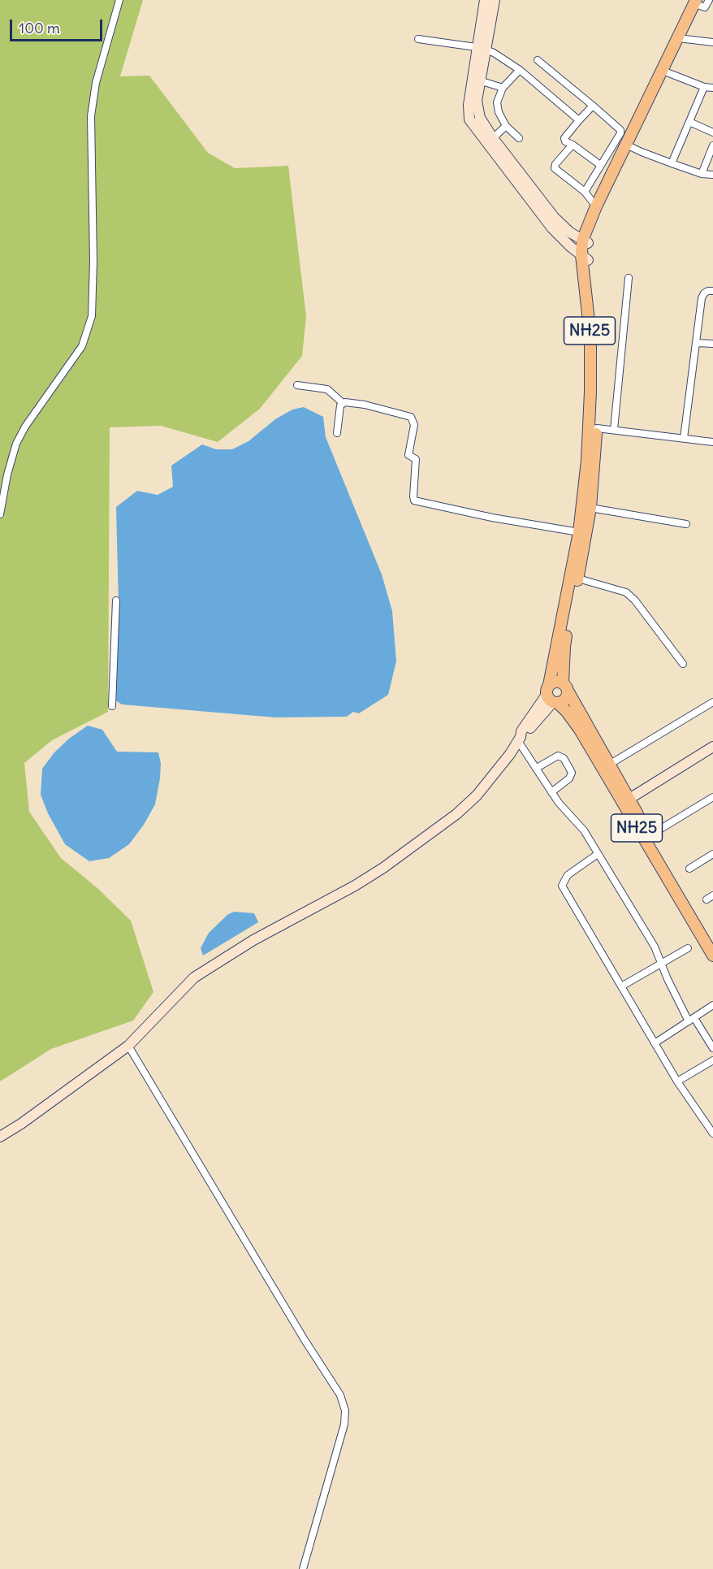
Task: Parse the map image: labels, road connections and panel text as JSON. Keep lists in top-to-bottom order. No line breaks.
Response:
{"streets":{"main road":["NH25"]},"scale_bar":"100 m"}
